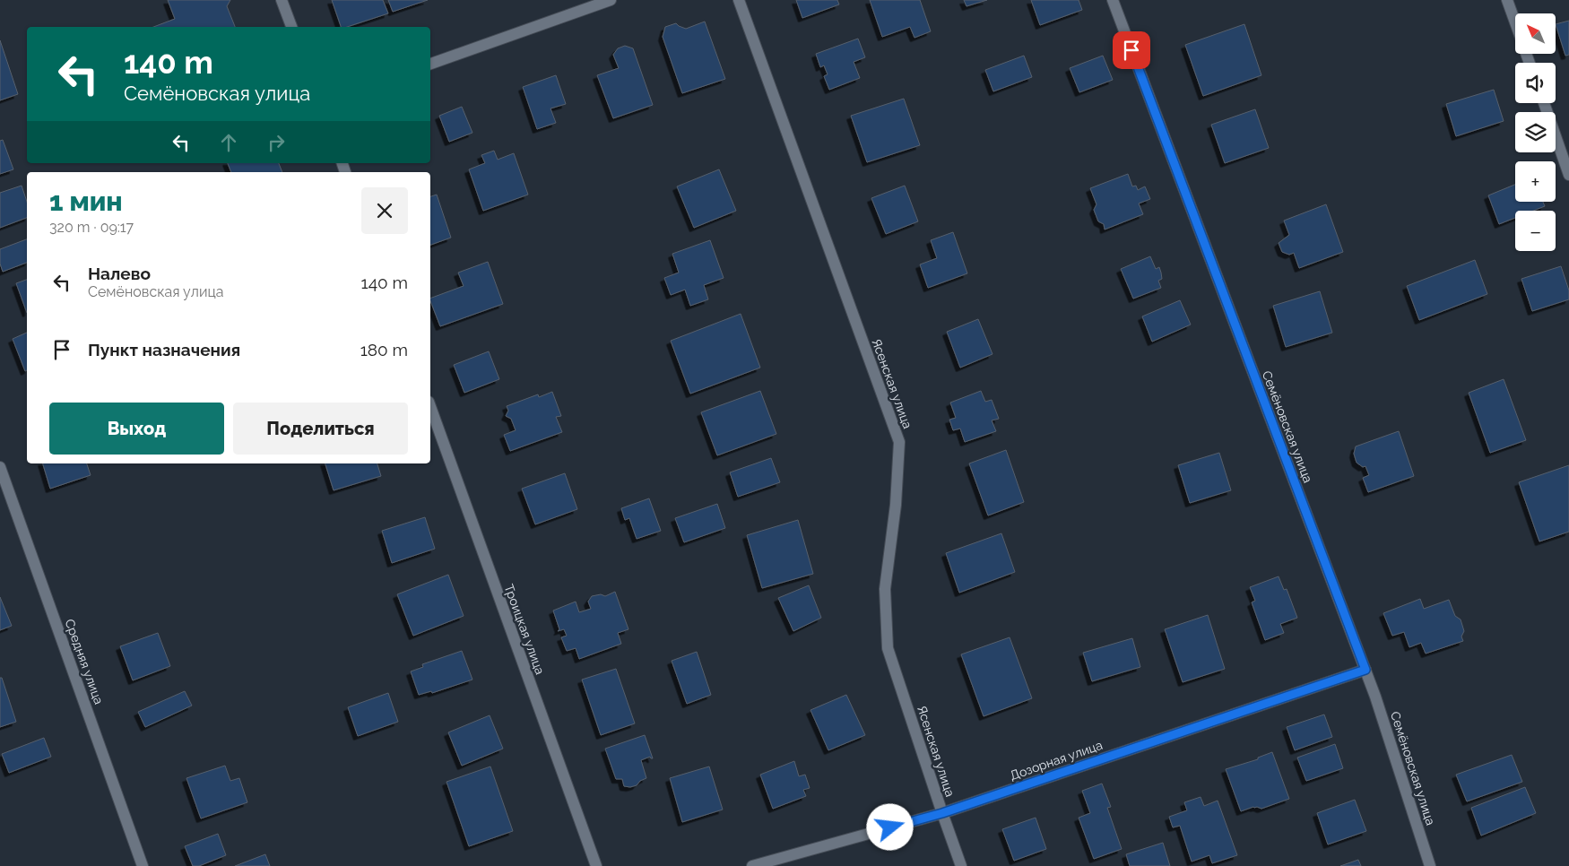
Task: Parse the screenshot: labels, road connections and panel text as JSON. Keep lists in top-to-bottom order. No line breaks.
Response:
{"streets":{"street":["Ясенская улица","Семёновская улица","Троицкая улица","Средняя улица","Дозорная улица"]},"crossings":[["Ясенская улица","Дозорная улица"],["Семёновская улица","Дозорная улица"]],"north":"top left","page":{"map_buttons":["+","−"],"turn":["140 m","Семёновская улица"],"heading":["1 мин","320 m · 09:17"],"list":[{"name":"Налево","note":"Семёновская улица","value":"140 m"},{"name":"Пункт назначения","value":"180 m"}],"buttons":["Выход","Поделиться"]}}
